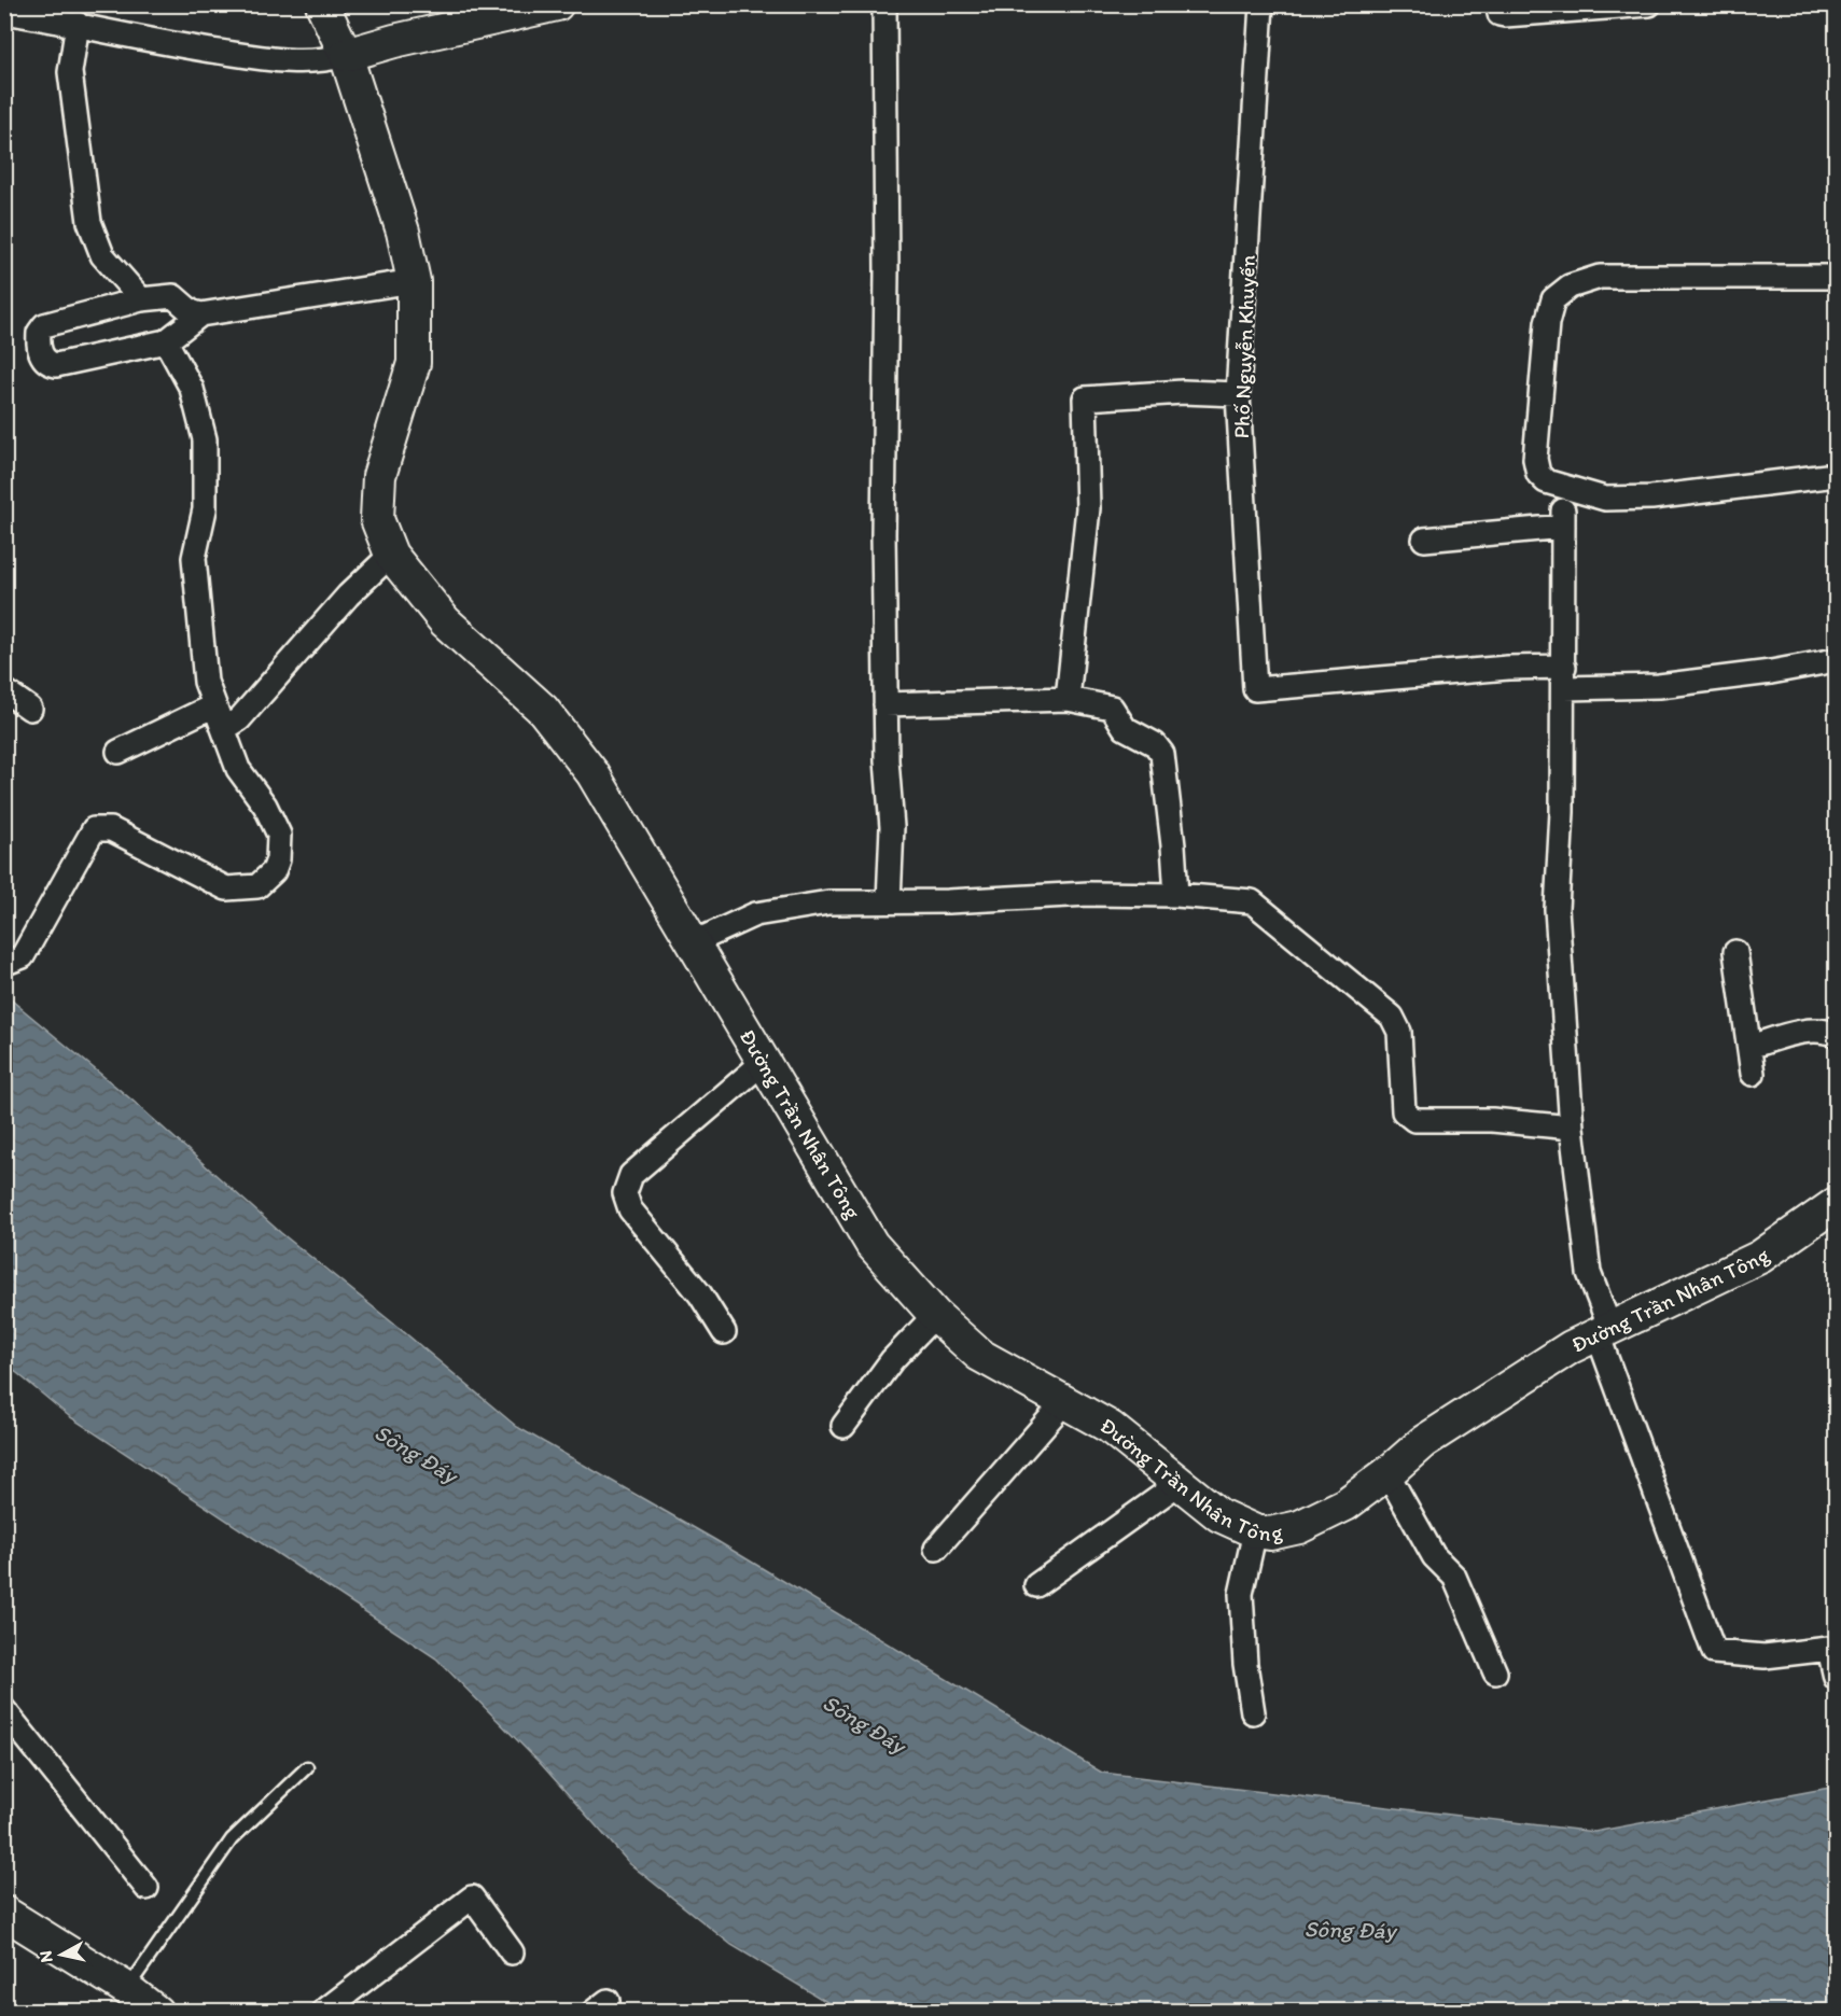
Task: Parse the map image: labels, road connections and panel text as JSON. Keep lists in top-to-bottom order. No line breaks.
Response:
{"streets":{"street":["Phố Nguyễn Khuyến","Đường Trần Nhân Tông"]},"water":["Sông Đáy"],"north":"left"}
